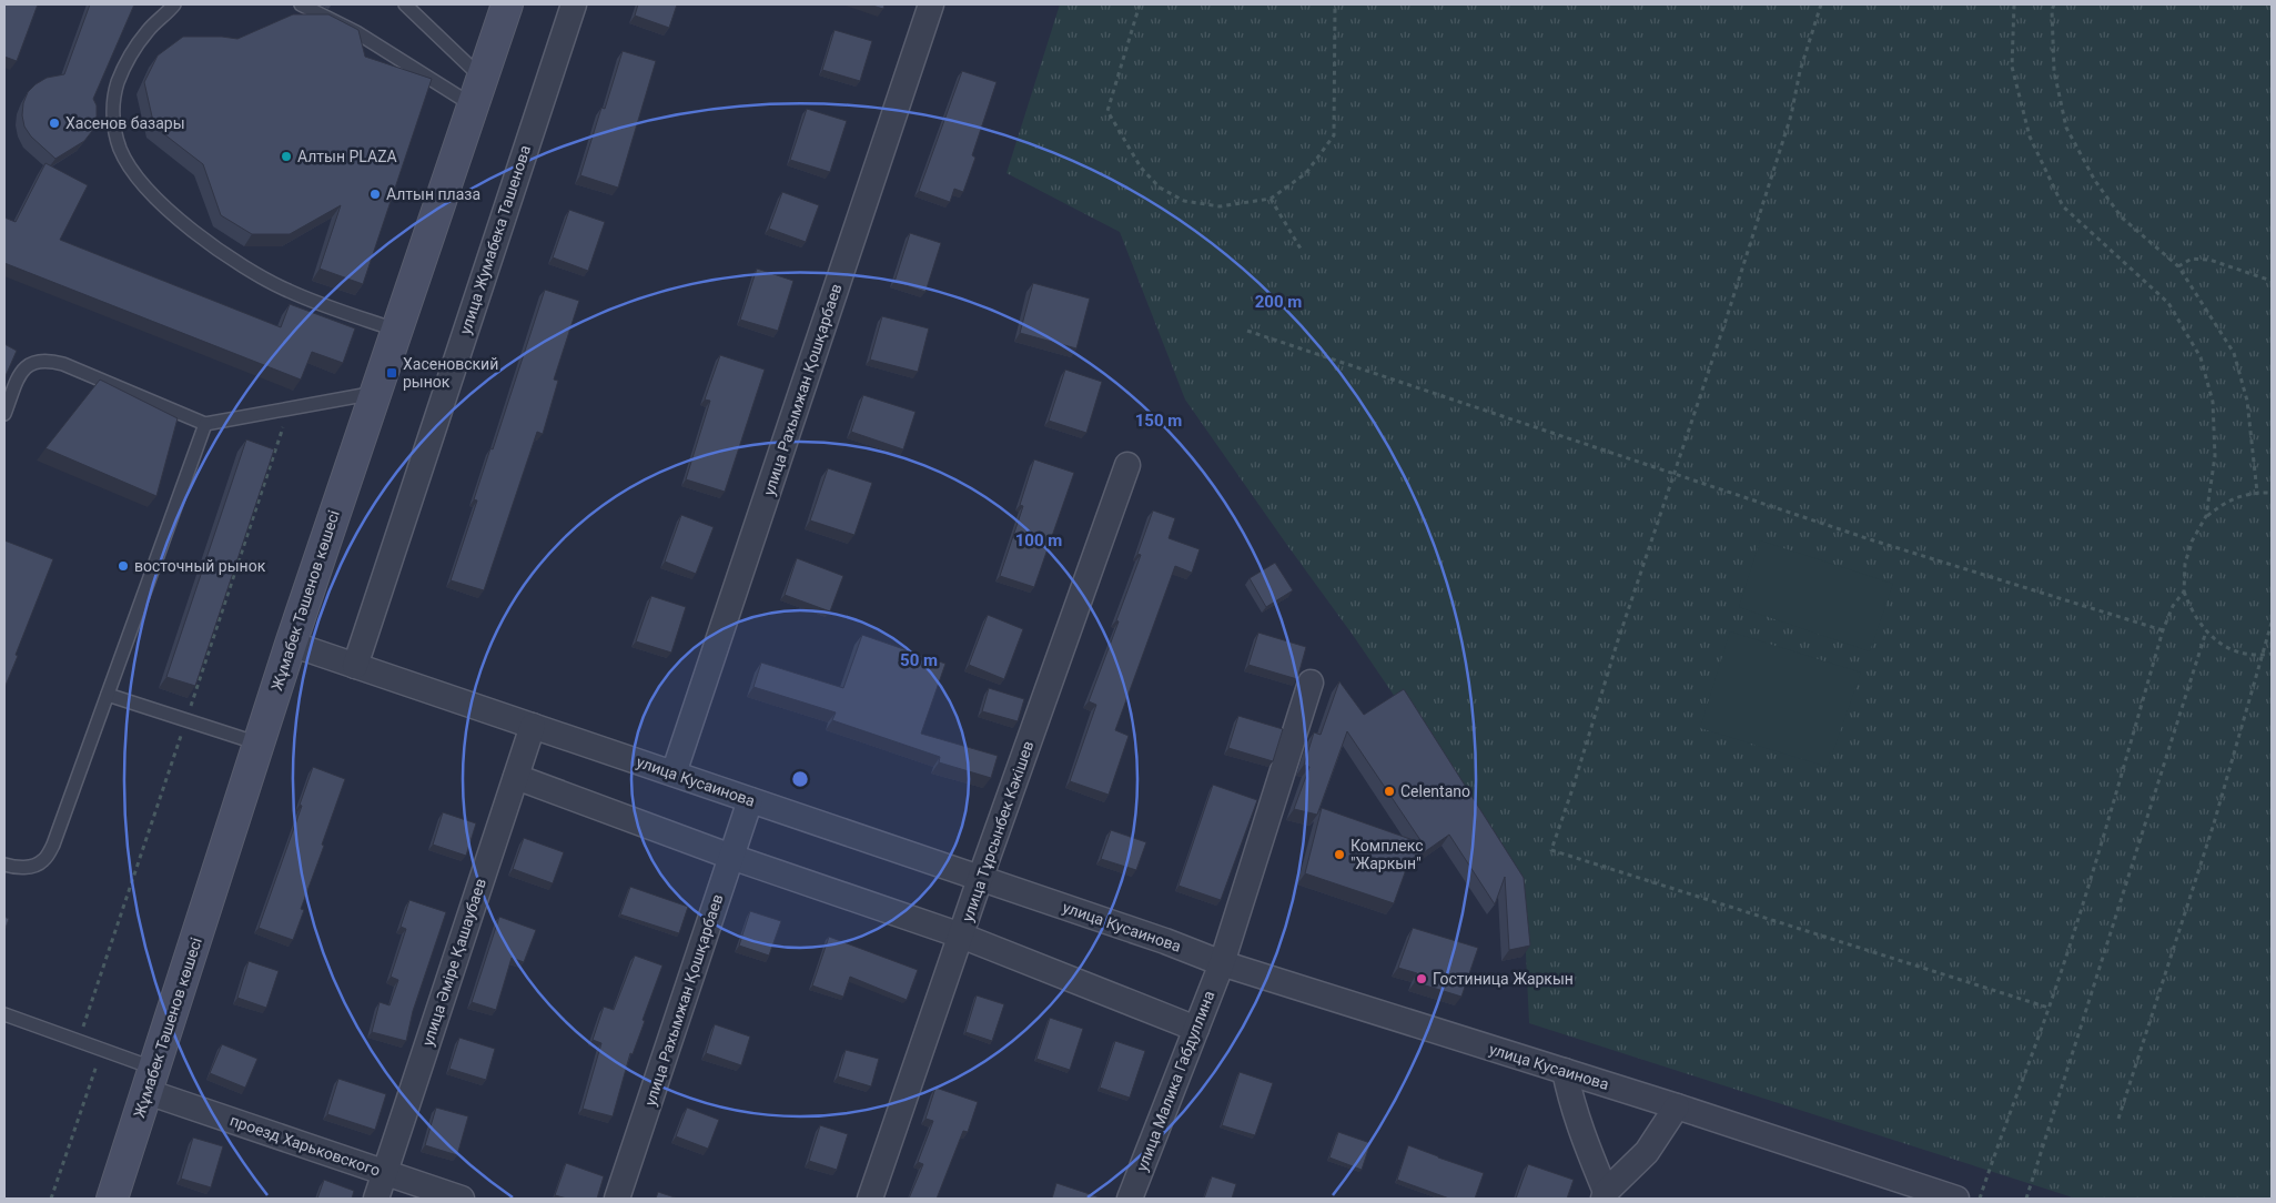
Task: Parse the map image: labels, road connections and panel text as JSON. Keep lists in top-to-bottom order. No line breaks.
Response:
{"streets":{"main road":["Жұмабек Тәшенов көшесі"],"street":["улица Жумабека Ташенова","улица Рахымжан Қошқарбаев","улица Кусаинова","улица Тұрсынбек Кәкішев","улица Әміре Қашаубаев","улица Малика Габдуллина","проезд Харьковского"]},"crossings":[["улица Жумабека Ташенова","улица Кусаинова"],["улица Рахымжан Қошқарбаев","улица Кусаинова"],["Жұмабек Тәшенов көшесі","улица Кусаинова"],["Жұмабек Тәшенов көшесі","проезд Харьковского"],["улица Кусаинова","улица Тұрсынбек Кәкішев"],["улица Кусаинова","улица Әміре Қашаубаев"],["улица Кусаинова","улица Малика Габдуллина"],["улица Әміре Қашаубаев","проезд Харьковского"]],"places":{"other":["Хасенов базары","Алтын PLAZA","Алтын плаза","восточный рынок","Celentano","Комплекс \"Жаркын\"","Гостиница Жаркын"],"transit":["Хасеновский рынок"]},"rings":["200 m","150 m","100 m","50 m"]}
